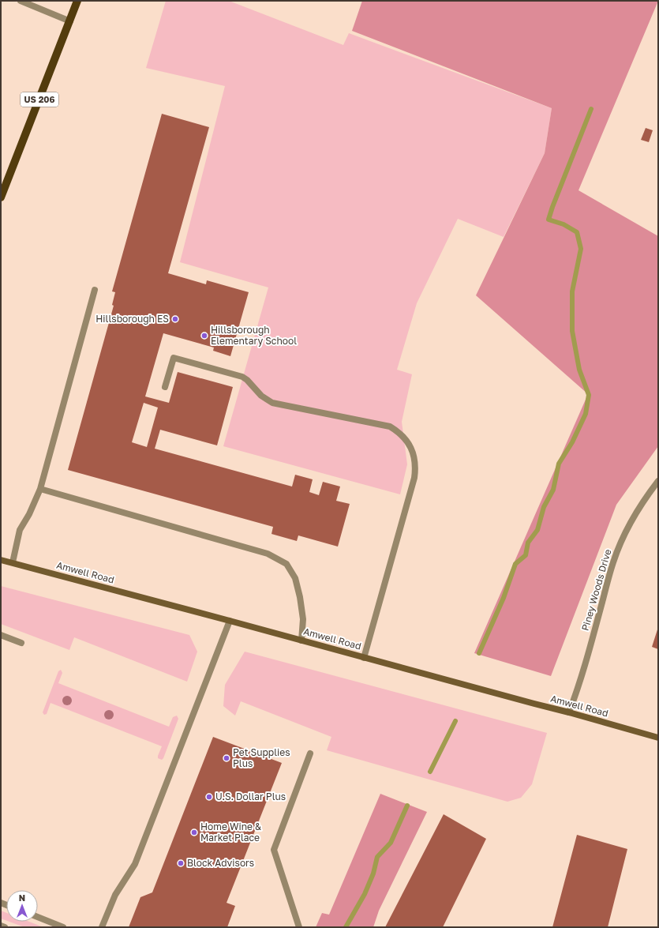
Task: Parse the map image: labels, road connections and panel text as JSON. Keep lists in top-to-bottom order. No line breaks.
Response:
{"streets":{"main road":["US 206","Amwell Road"],"street":["Piney Woods Drive"]},"crossings":[["Amwell Road","Piney Woods Drive"]],"places":["Hillsborough ES","Hillsborough Elementary School","Pet Supplies Plus","U.S. Dollar Plus","Home Wine & Market Place","Block Advisors"],"north":"top"}
